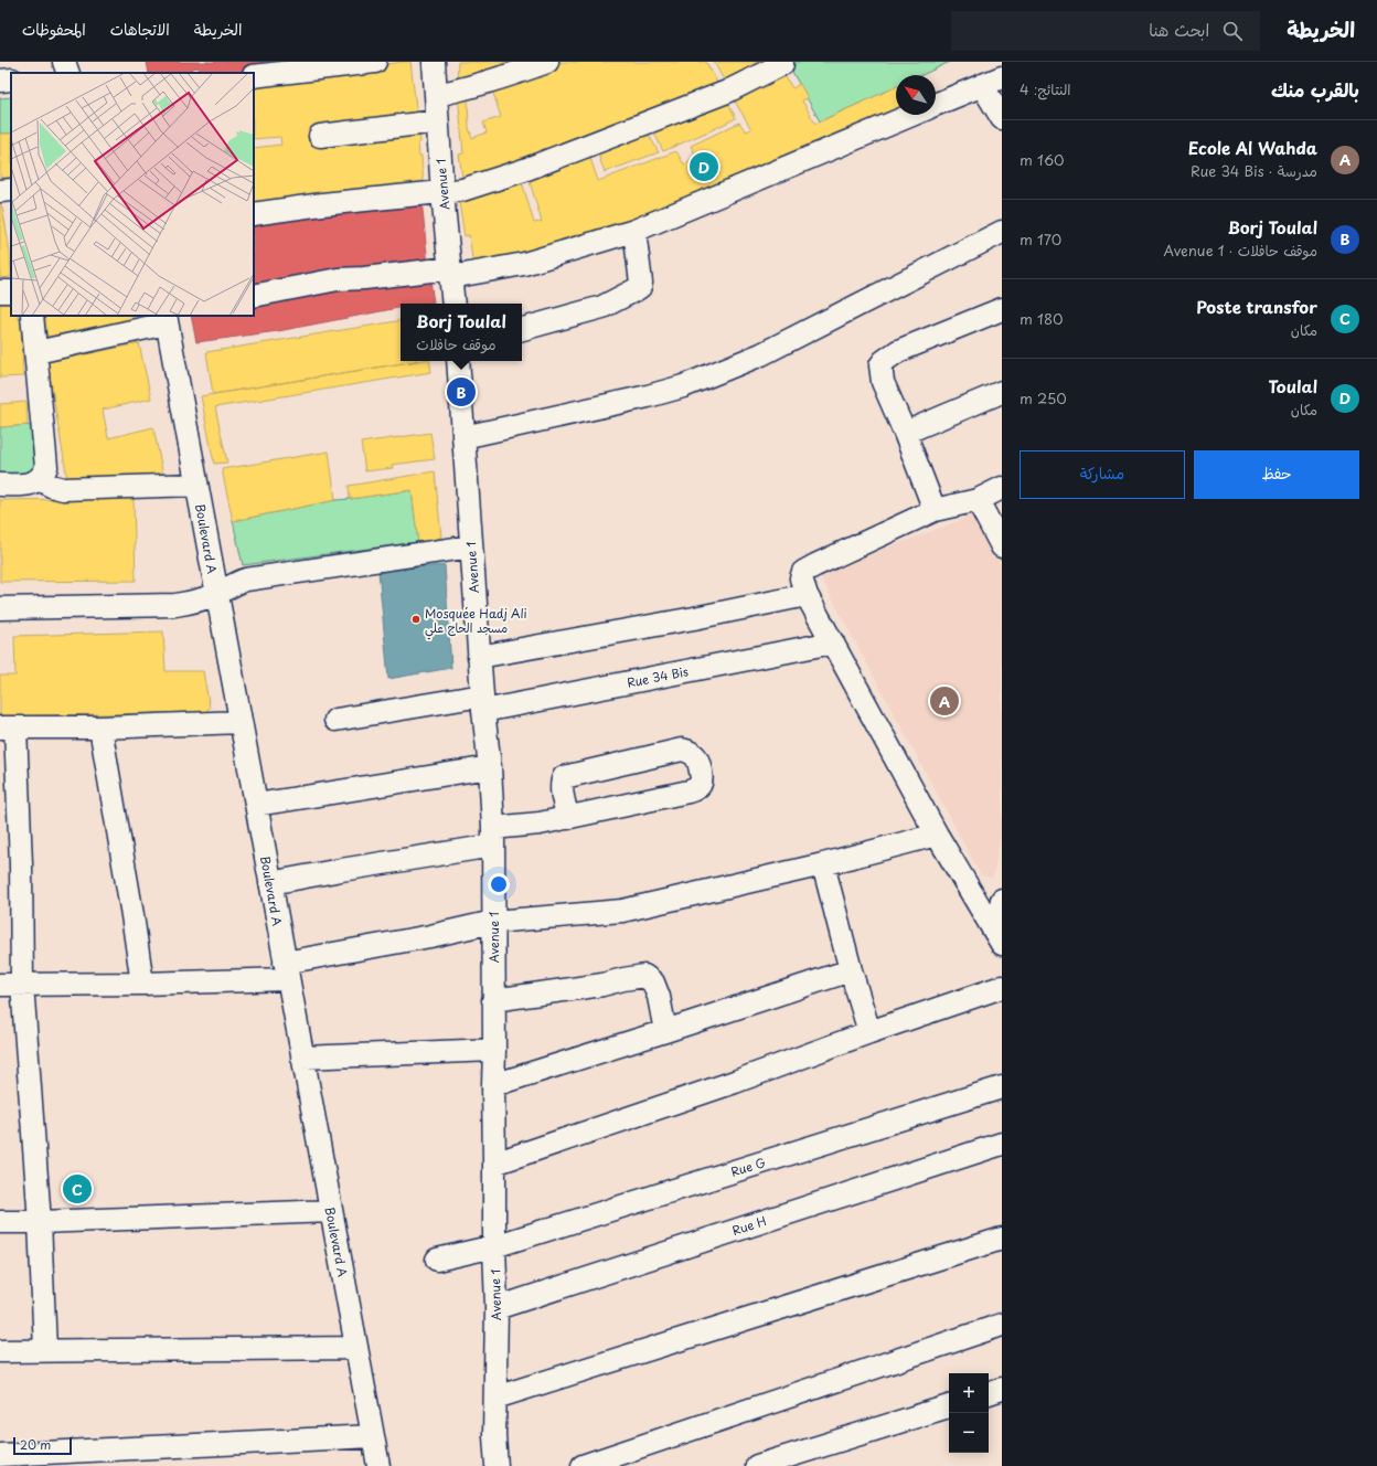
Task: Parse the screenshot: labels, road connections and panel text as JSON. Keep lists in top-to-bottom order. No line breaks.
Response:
{"streets":{"street":["Avenue 1","Boulevard A","Rue 34 Bis","Rue G","Rue H"]},"crossings":[["Avenue 1","Rue 34 Bis"],["Avenue 1","Rue G"],["Avenue 1","Rue H"]],"places":["Mosquée Hadj Ali مسجد الحاج علي"],"scale_bar":"20 m","north":"top left","page":{"header":"الخريطة","search":"ابحث هنا","nav":["الخريطة","الاتجاهات","المحفوظات"],"heading":["بالقرب منك","النتائج: 4"],"list":[{"mark":"A","name":"Ecole Al Wahda","note":"مدرسة · Rue 34 Bis","value":"160 m"},{"mark":"B","name":"Borj Toulal","note":"موقف حافلات · Avenue 1","value":"170 m"},{"mark":"C","name":"Poste transfor","note":"مكان","value":"180 m"},{"mark":"D","name":"Toulal","note":"مكان","value":"250 m"}],"pins":["D","B","A","C"],"popup":["Borj Toulal","موقف حافلات"],"buttons":["حفظ","مشاركة"],"map_buttons":["+","−"],"scale":"20 m"}}
